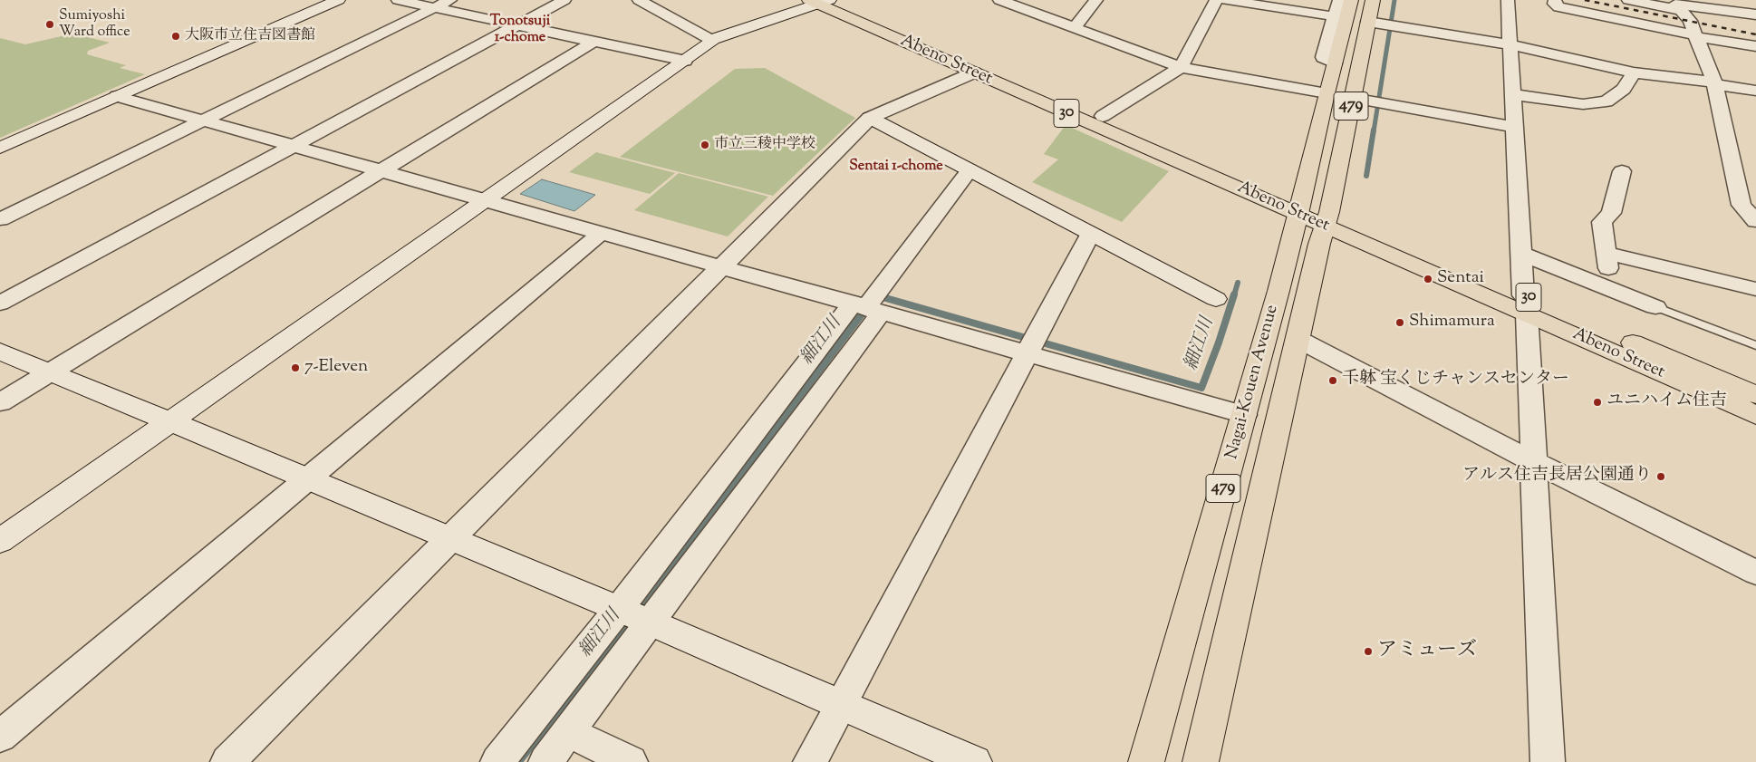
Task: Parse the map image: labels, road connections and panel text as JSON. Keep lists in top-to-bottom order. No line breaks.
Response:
{"streets":{"main road":["Abeno Street","479","30","Nagai-Kouen Avenue"]},"crossings":[["Abeno Street","Nagai-Kouen Avenue"]],"districts":["Tonotsuji 1-chome","Sentai 1-chome"],"water":["細江川"],"places":["Sumiyoshi Ward office","大阪市立住吉図書館","市立三稜中学校","Sentai","Shimamura","7-Eleven","千躰 宝くじチャンスセンター","ユニハイム住吉","アルス住吉長居公園通り","アミューズ"]}
